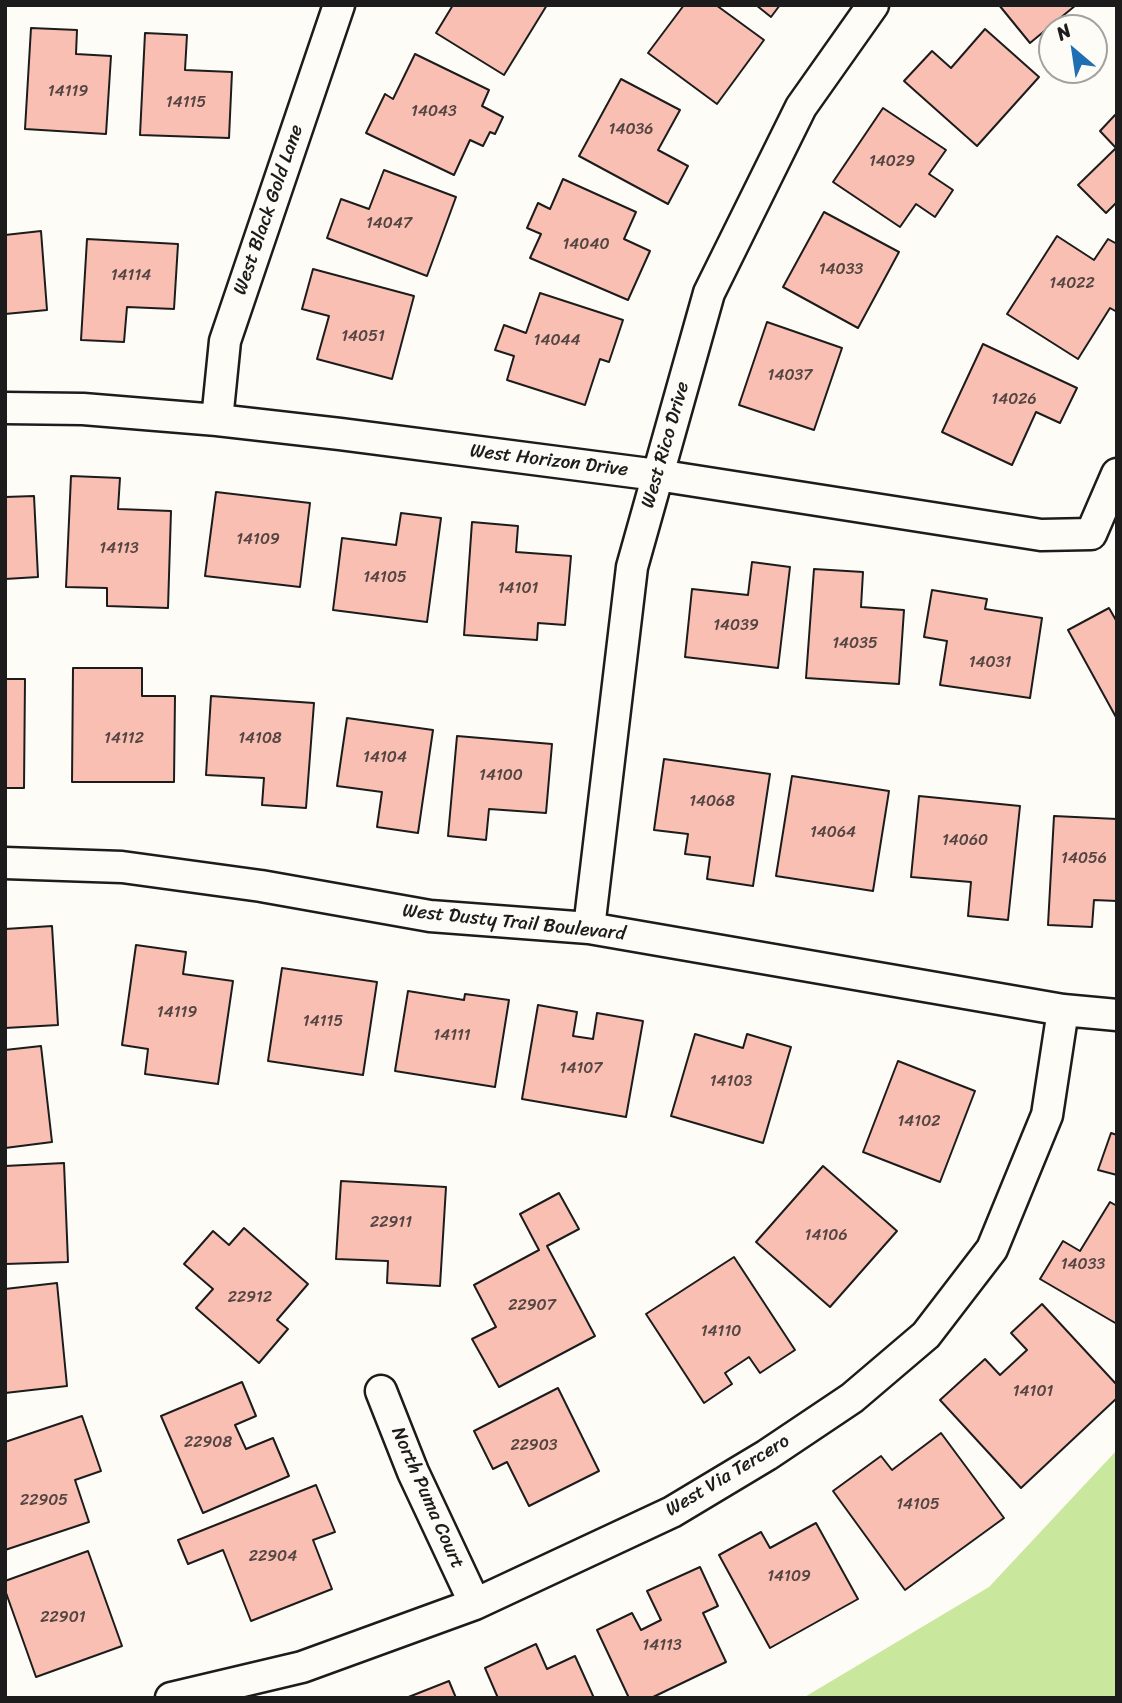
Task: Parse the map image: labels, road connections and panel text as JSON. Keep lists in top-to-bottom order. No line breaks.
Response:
{"streets":{"street":["West Black Gold Lane","West Rico Drive","West Horizon Drive","West Dusty Trail Boulevard","West Via Tercero","North Puma Court"]},"crossings":[["West Black Gold Lane","West Horizon Drive"],["West Rico Drive","West Horizon Drive"],["West Rico Drive","West Dusty Trail Boulevard"],["West Dusty Trail Boulevard","West Via Tercero"],["West Via Tercero","North Puma Court"]],"house_numbers":["14119","14115","14043","14036","14029","14047","14040","14033","14114","14022","14051","14044","14037","14026","14109","14113","14105","14101","14039","14035","14031","14112","14108","14104","14100","14068","14064","14060","14056","14119","14115","14111","14107","14103","14102","22911","14106","14033","22912","22907","14110","14101","22908","22903","22905","14105","22904","14109","22901","14113"],"north":"top left"}
